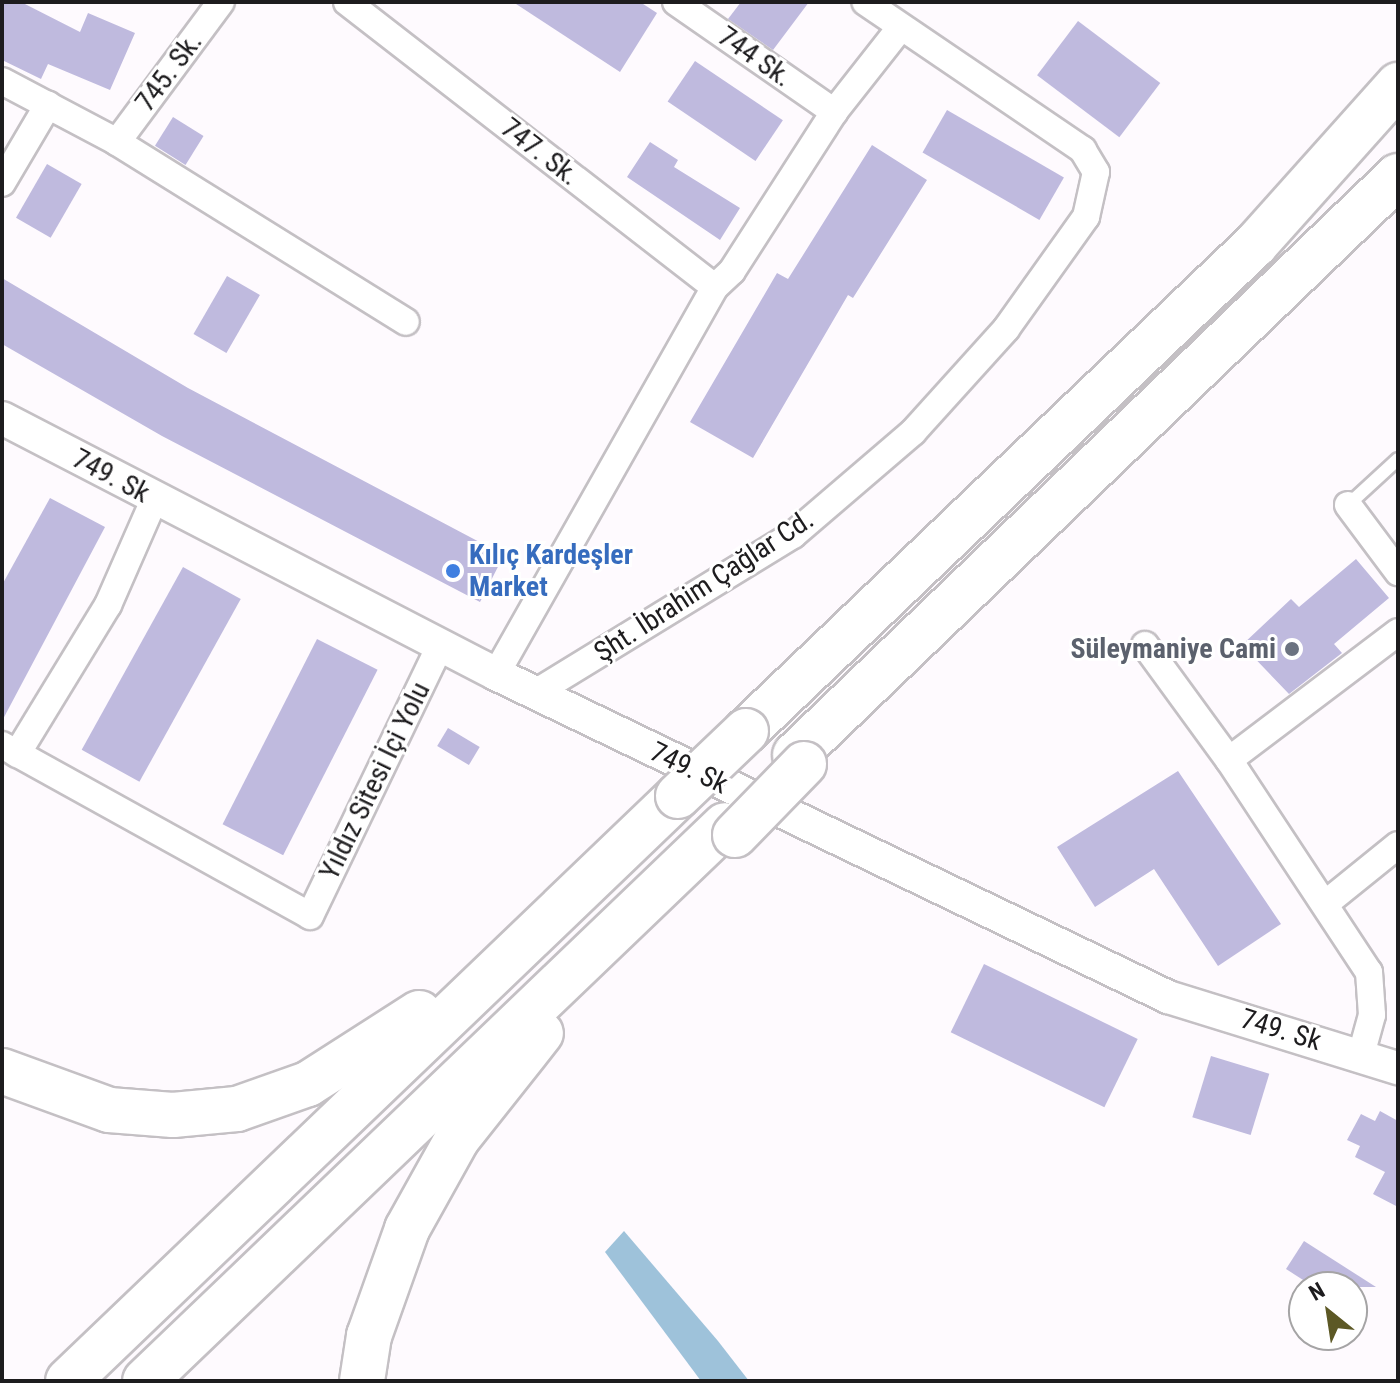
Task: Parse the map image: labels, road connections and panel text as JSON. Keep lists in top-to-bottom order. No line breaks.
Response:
{"streets":{"street":["744 Sk.","745. Sk.","747. Sk.","749. Sk","Şht. İbrahim Çağlar Cd.","Yıldız Sitesi İçi Yolu"]},"crossings":[["749. Sk","Şht. İbrahim Çağlar Cd."],["749. Sk","Yıldız Sitesi İçi Yolu"]],"places":["Kılıç Kardeşler Market","Süleymaniye Cami"],"north":"top left"}
